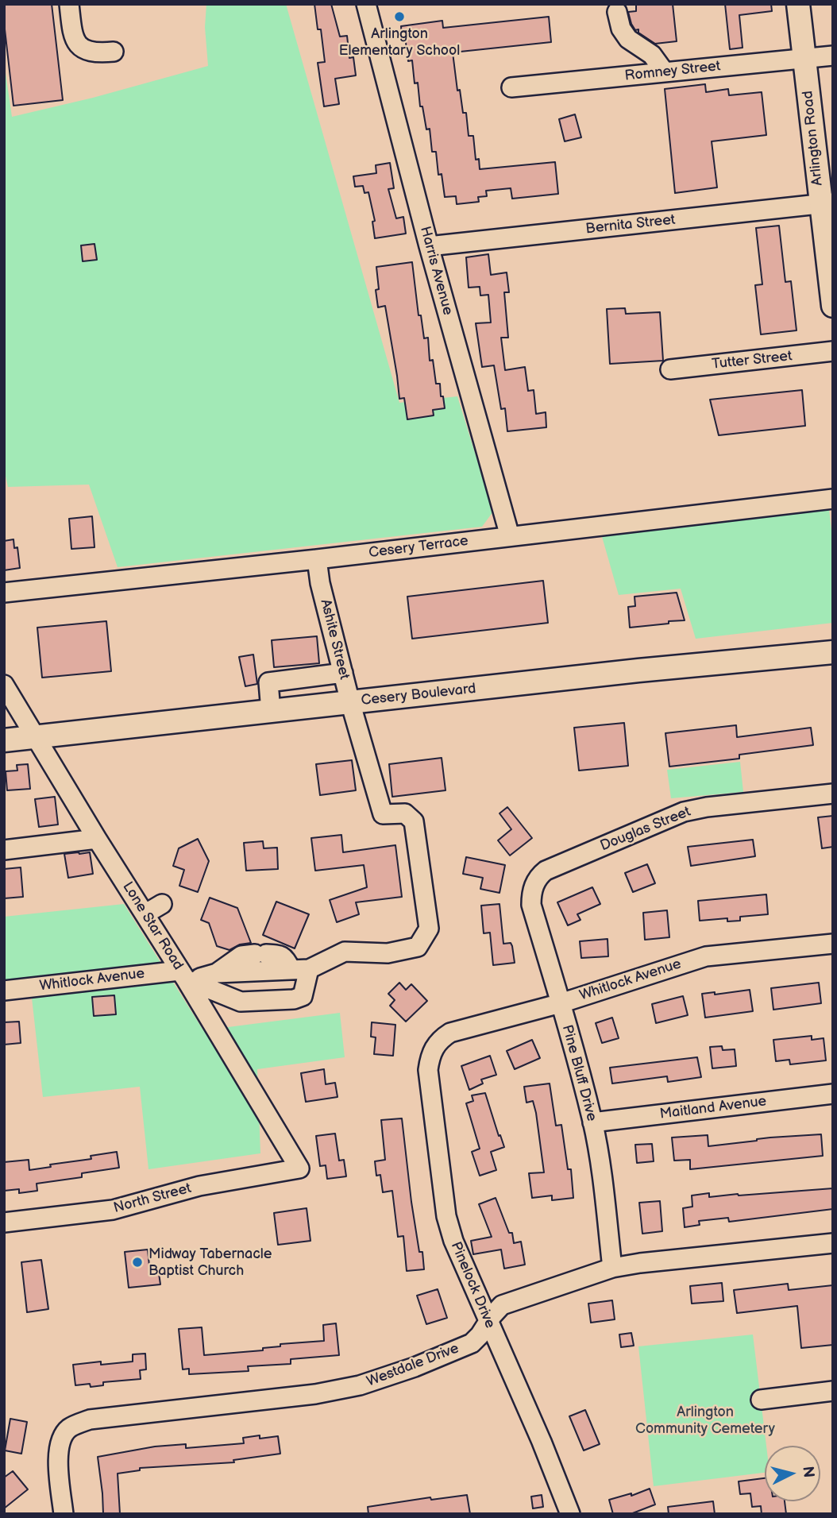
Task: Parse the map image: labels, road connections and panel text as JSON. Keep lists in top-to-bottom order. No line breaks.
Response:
{"streets":{"main road":["Arlington Road","Cesery Boulevard"],"street":["Romney Street","Bernita Street","Harris Avenue","Tutter Street","Cesery Terrace","Ashite Street","Douglas Street","Lone Star Road","Whitlock Avenue","Pine Bluff Drive","Maitland Avenue","North Street","Pinelock Drive","Westdale Drive"]},"crossings":[["Romney Street","Arlington Road"],["Arlington Road","Bernita Street"],["Bernita Street","Harris Avenue"],["Harris Avenue","Cesery Terrace"],["Cesery Terrace","Ashite Street"],["Ashite Street","Cesery Boulevard"],["Ashite Street","Whitlock Avenue"],["Cesery Boulevard","Lone Star Road"],["Douglas Street","Pine Bluff Drive"],["Lone Star Road","Whitlock Avenue"],["Lone Star Road","North Street"],["Whitlock Avenue","Pine Bluff Drive"],["Whitlock Avenue","Pinelock Drive"],["Pine Bluff Drive","Maitland Avenue"],["Pine Bluff Drive","Westdale Drive"],["Pinelock Drive","Westdale Drive"]],"parks":["Arlington Community Cemetery"],"places":["Arlington Elementary School","Midway Tabernacle Baptist Church"],"north":"right"}
